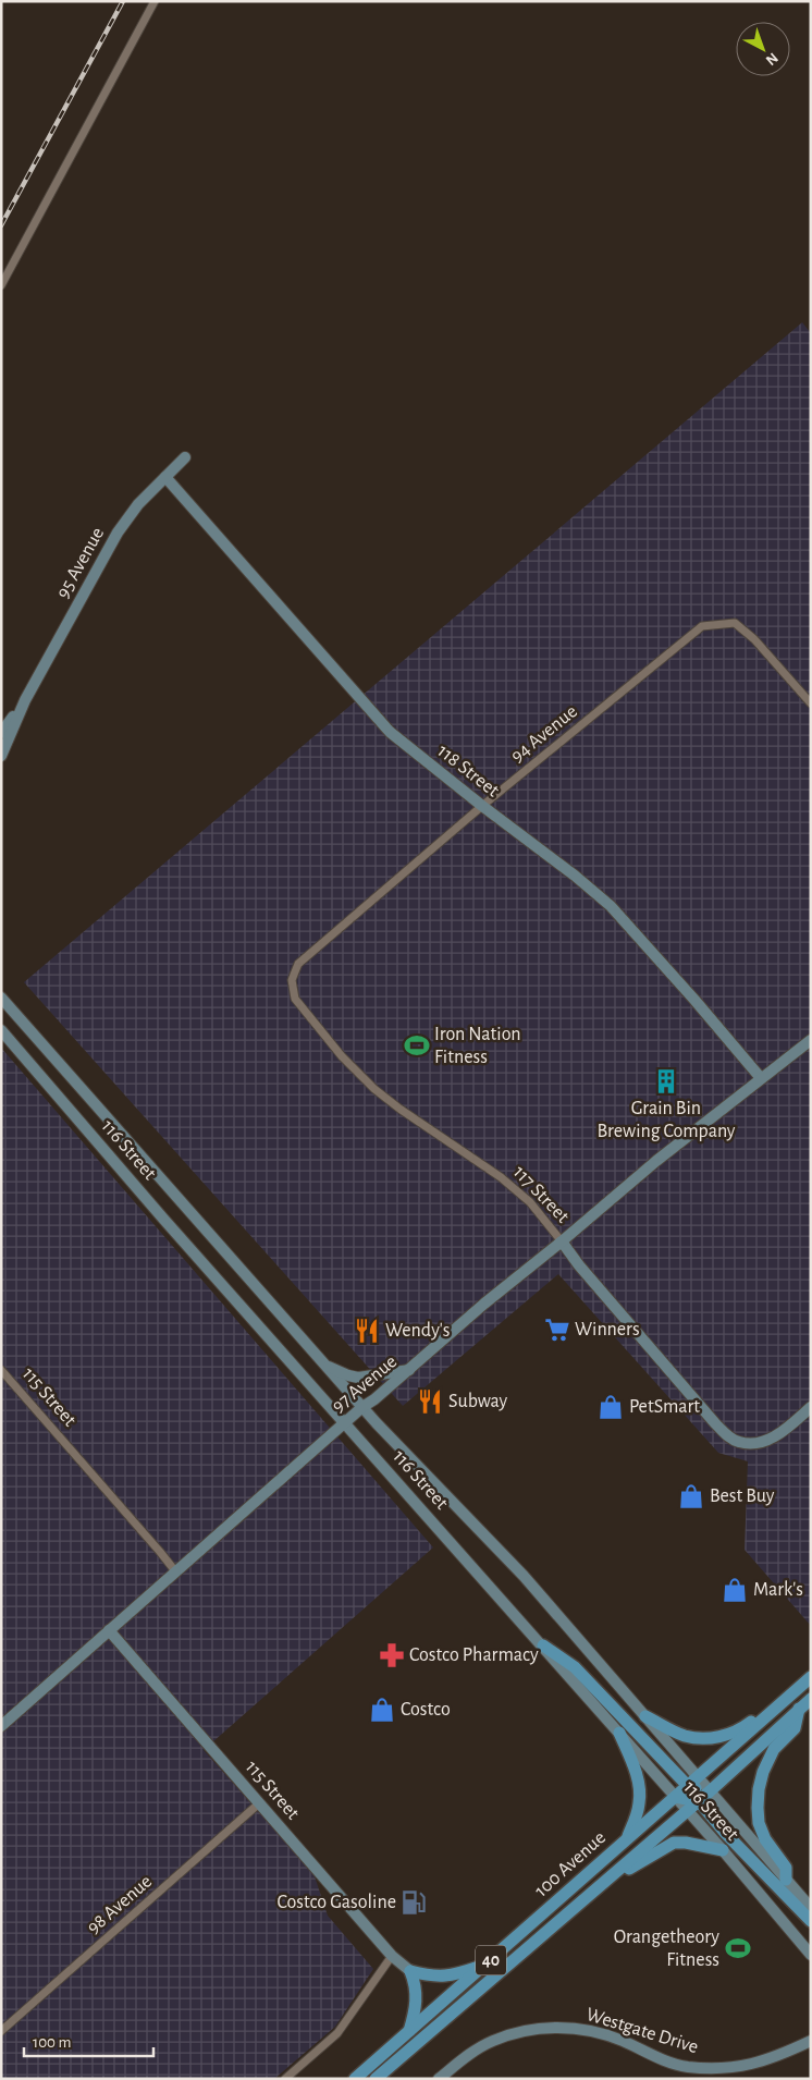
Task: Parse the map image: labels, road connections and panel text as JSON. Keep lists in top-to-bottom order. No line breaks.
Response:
{"streets":{"main road":["100 Avenue","40"],"street":["95 Avenue","94 Avenue","118 Street","116 Street","117 Street","97 Avenue","115 Street","98 Avenue","Westgate Drive"]},"crossings":[["95 Avenue","118 Street"],["94 Avenue","118 Street"],["94 Avenue","117 Street"],["118 Street","97 Avenue"],["116 Street","97 Avenue"],["116 Street","100 Avenue"],["117 Street","97 Avenue"],["97 Avenue","115 Street"],["115 Street","98 Avenue"]],"places":{"sports":["Iron Nation Fitness","Orangetheory Fitness"],"building":["Grain Bin Brewing Company"],"supermarket":["Winners"],"restaurant":["Wendy's","Subway"],"shop":["PetSmart","Best Buy","Mark's","Costco"],"pharmacy":["Costco Pharmacy"],"fuel station":["Costco Gasoline"]},"scale_bar":"100 m","north":"bottom right"}
